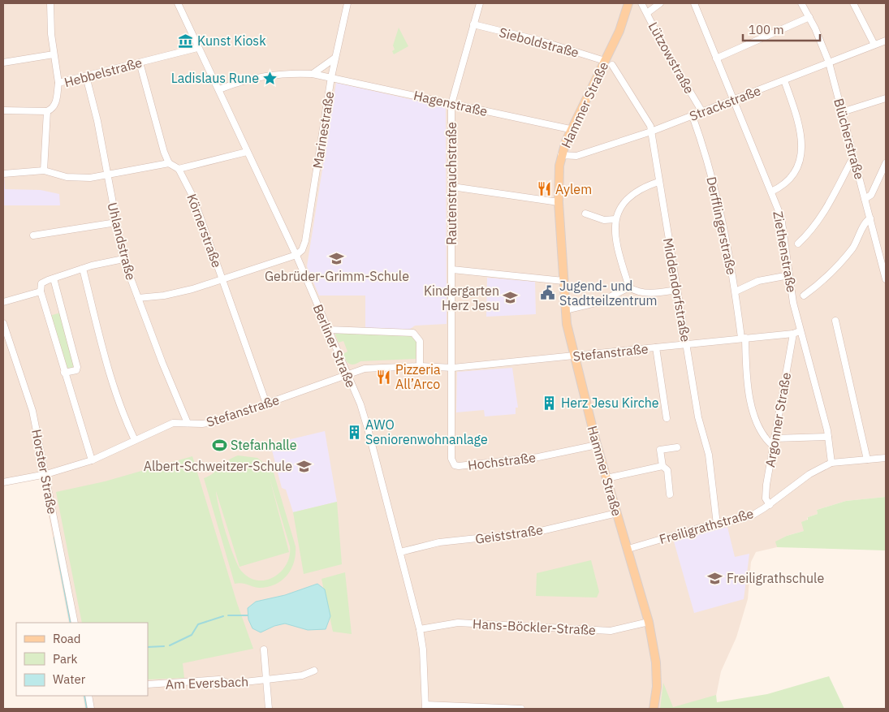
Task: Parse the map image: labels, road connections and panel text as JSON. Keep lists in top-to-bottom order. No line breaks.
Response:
{"streets":{"main road":["Hammer Straße"],"street":["Sieboldstraße","Lützowstraße","Hebbelstraße","Hagenstraße","Strackstraße","Marinestraße","Blücherstraße","Rautenstrauchstraße","Derfflingerstraße","Körnerstraße","Uhlandstraße","Ziethenstraße","Middendorfstraße","Berliner Straße","Stefanstraße","Argonner Straße","Hochstraße","Horster Straße","Freiligrathstraße","Geiststraße","Hans-Böckler-Straße","Am Eversbach"]},"crossings":[["Sieboldstraße","Hammer Straße"],["Sieboldstraße","Rautenstrauchstraße"],["Sieboldstraße","Middendorfstraße"],["Lützowstraße","Strackstraße"],["Hebbelstraße","Uhlandstraße"],["Hebbelstraße","Berliner Straße"],["Hagenstraße","Hammer Straße"],["Hagenstraße","Marinestraße"],["Hagenstraße","Rautenstrauchstraße"],["Strackstraße","Hammer Straße"],["Strackstraße","Blücherstraße"],["Strackstraße","Derfflingerstraße"],["Strackstraße","Ziethenstraße"],["Strackstraße","Middendorfstraße"],["Hammer Straße","Middendorfstraße"],["Hammer Straße","Stefanstraße"],["Hammer Straße","Hochstraße"],["Hammer Straße","Freiligrathstraße"],["Hammer Straße","Geiststraße"],["Hammer Straße","Hans-Böckler-Straße"],["Marinestraße","Berliner Straße"],["Rautenstrauchstraße","Stefanstraße"],["Rautenstrauchstraße","Hochstraße"],["Derfflingerstraße","Stefanstraße"],["Derfflingerstraße","Argonner Straße"],["Körnerstraße","Stefanstraße"],["Uhlandstraße","Stefanstraße"],["Ziethenstraße","Stefanstraße"],["Ziethenstraße","Argonner Straße"],["Ziethenstraße","Freiligrathstraße"],["Middendorfstraße","Stefanstraße"],["Middendorfstraße","Freiligrathstraße"],["Berliner Straße","Stefanstraße"],["Berliner Straße","Geiststraße"],["Berliner Straße","Hans-Böckler-Straße"],["Stefanstraße","Argonner Straße"],["Stefanstraße","Hochstraße"],["Stefanstraße","Horster Straße"],["Argonner Straße","Freiligrathstraße"]],"places":{"museum":["Kunst Kiosk"],"place":["Ladislaus Rune"],"restaurant":["Aylem","Pizzeria All’Arco"],"school or university":["Gebrüder-Grimm-Schule","Kindergarten Herz Jesu","Albert-Schweitzer-Schule","Freiligrathschule"],"public building":["Jugend- und Stadtteilzentrum"],"building":["Herz Jesu Kirche","AWO Seniorenwohnanlage"],"sports":["Stefanhalle"]},"legend":["Road","Park","Water"],"scale_bar":"100 m"}
